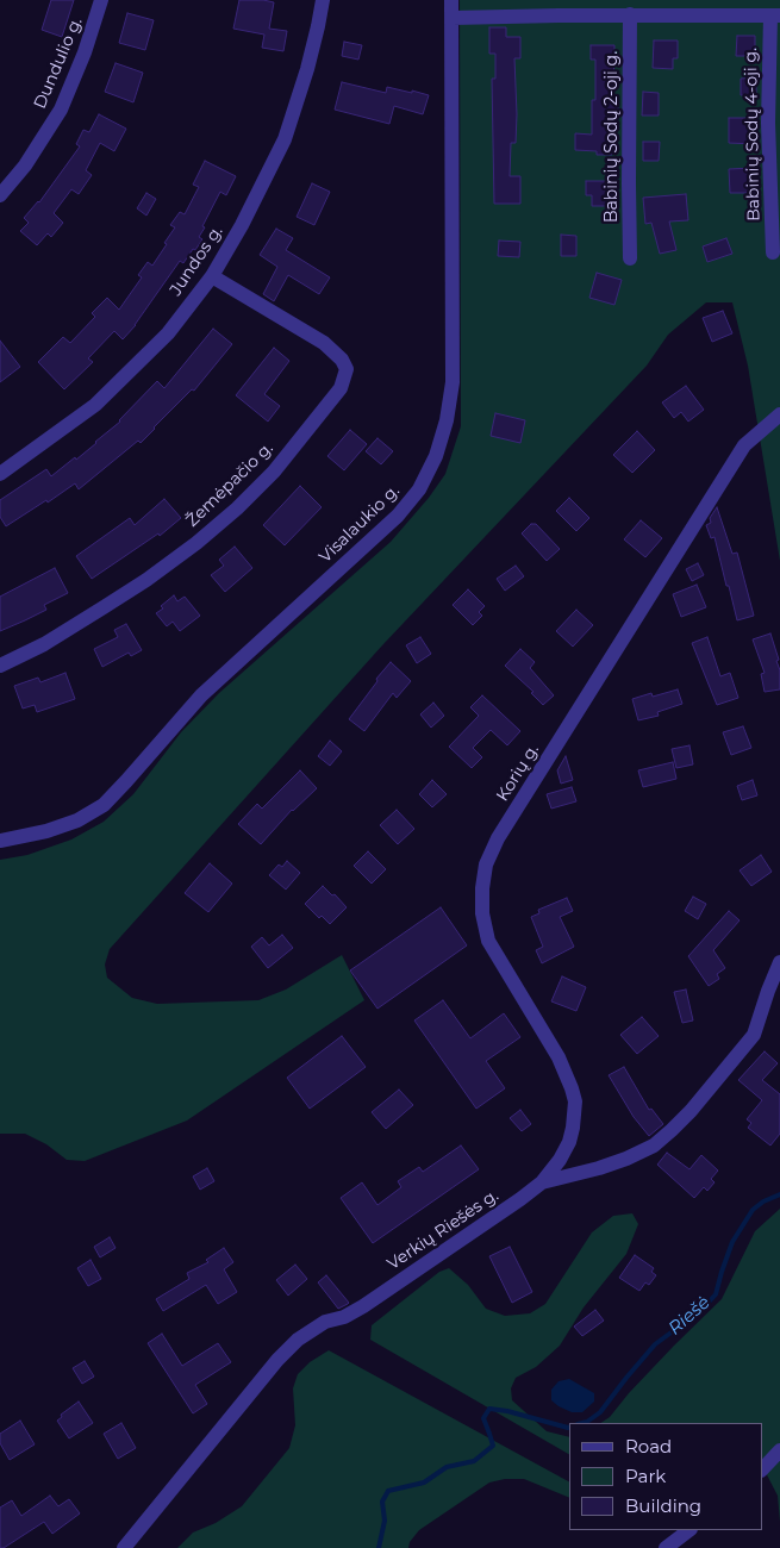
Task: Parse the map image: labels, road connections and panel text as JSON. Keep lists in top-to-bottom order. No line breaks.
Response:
{"streets":{"street":["Dundulio g.","Babinių Sodų 4-oji g.","Babinių Sodų 2-oji g.","Jundos g.","Žemėpačio g.","Visalaukio g.","Korių g.","Verkių Riešės g."]},"crossings":[["Jundos g.","Žemėpačio g."],["Korių g.","Verkių Riešės g."]],"water":["Riešė"],"legend":["Road","Park","Building"]}
